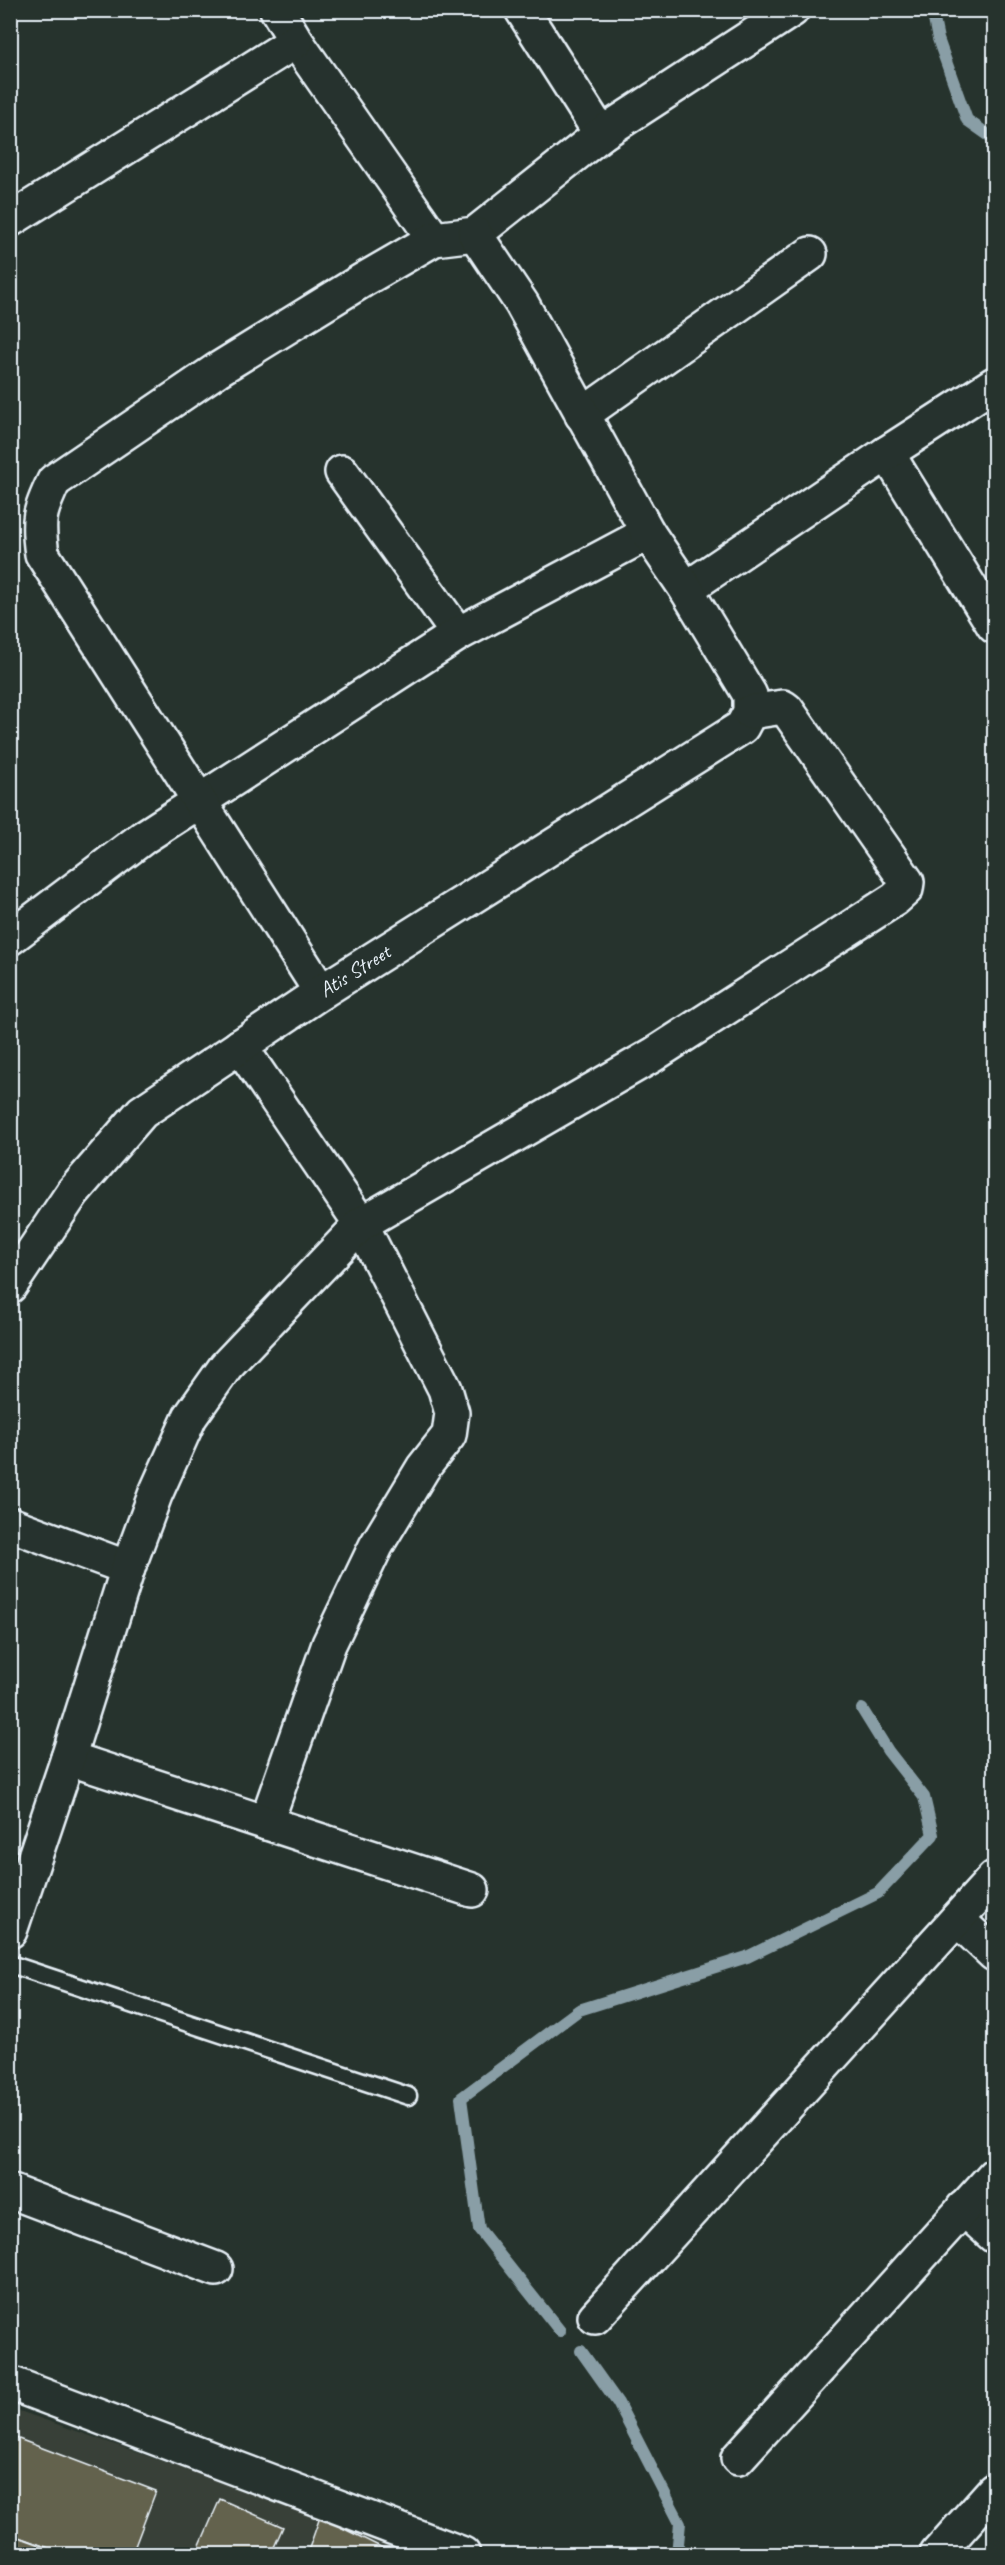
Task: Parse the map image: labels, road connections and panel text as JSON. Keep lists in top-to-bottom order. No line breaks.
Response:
{"streets":{"street":["Atis Street"]}}
